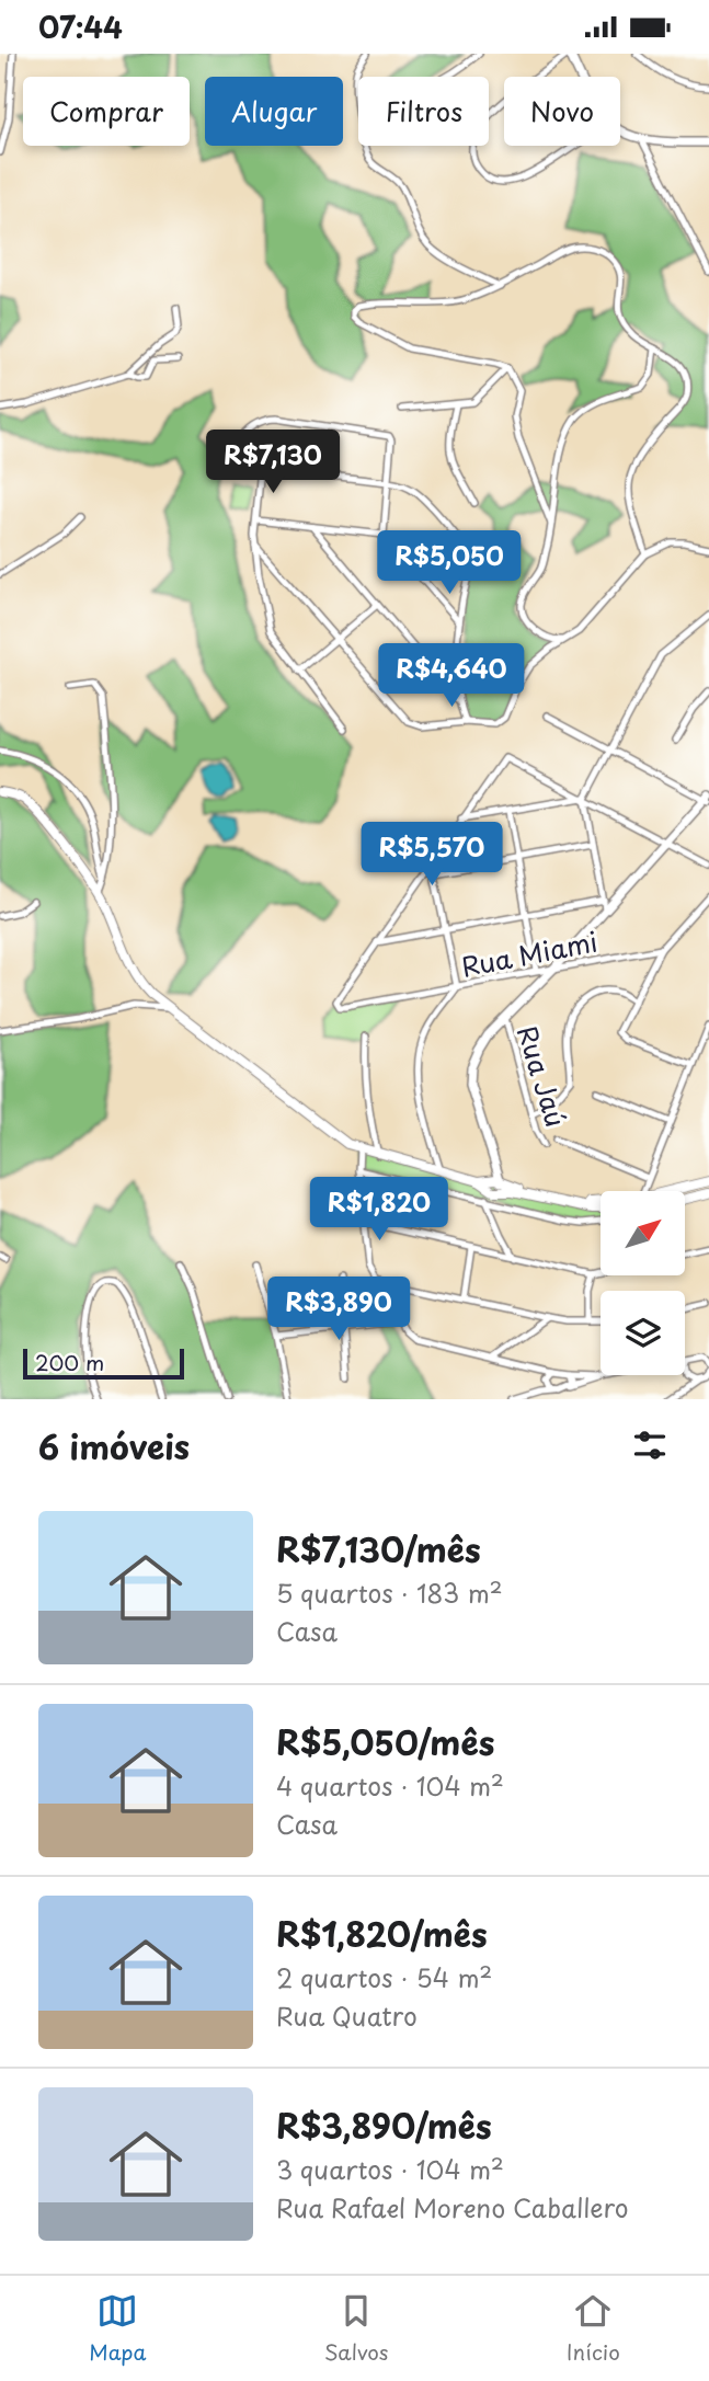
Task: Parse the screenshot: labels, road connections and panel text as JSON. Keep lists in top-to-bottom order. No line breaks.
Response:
{"streets":{"street":["Rua Miami","Rua Jaú"]},"scale_bar":"200 m","north":"top right","page":{"status":"07:44","chip":["Comprar","Alugar","Filtros","Novo"],"price":["R$7,130","R$5,050","R$4,640","R$5,570","R$1,820","R$3,890"],"scale":"200 m","heading":"6 imóveis","list":[{"name":"R$7,130/mês","note":"5 quartos · 183 m² · Casa"},{"name":"R$5,050/mês","note":"4 quartos · 104 m² · Casa"},{"name":"R$1,820/mês","note":"2 quartos · 54 m² · Rua Quatro"},{"name":"R$3,890/mês","note":"3 quartos · 104 m² · Rua Rafael Moreno Caballero"}],"tabs":["Mapa","Salvos","Início"]}}
